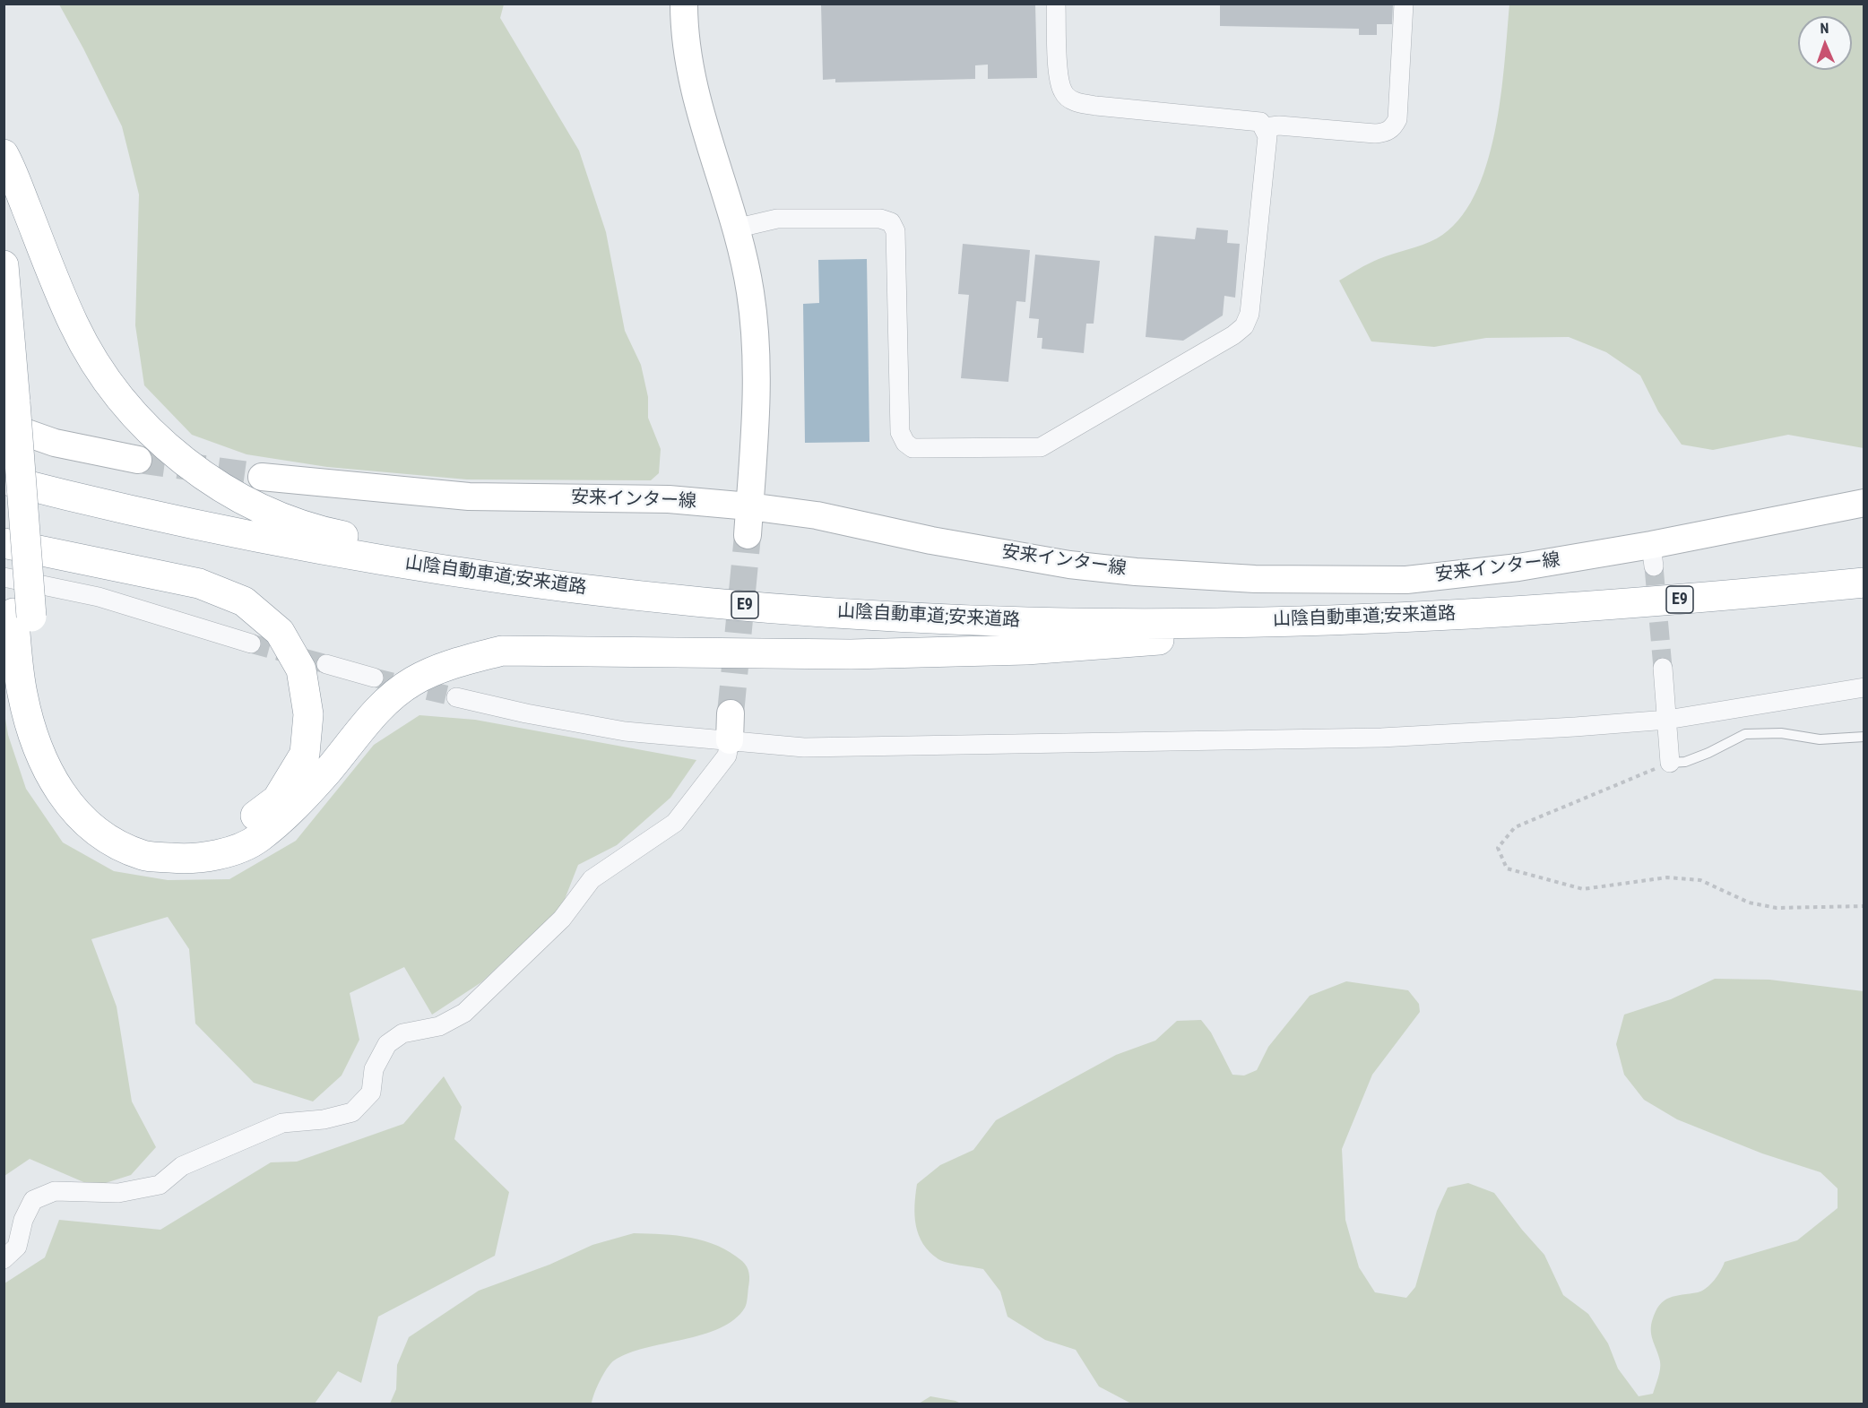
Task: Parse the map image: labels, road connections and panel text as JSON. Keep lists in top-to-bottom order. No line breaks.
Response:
{"streets":{"highway":["山陰自動車道;安来道路","E9"],"main road":["安来インター線"]},"north":"top"}
